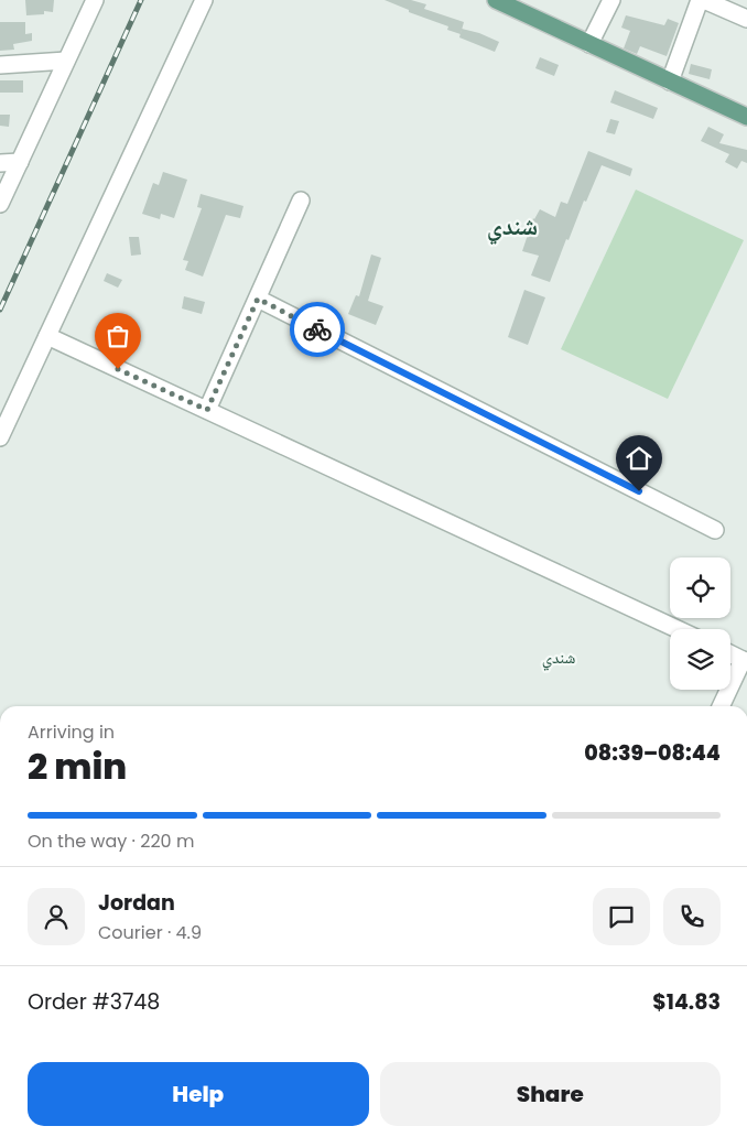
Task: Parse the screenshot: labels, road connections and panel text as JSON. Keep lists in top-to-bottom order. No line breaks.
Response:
{"districts":["شندي","شندي"],"page":{"heading":["2 min","Arriving in","08:39–08:44"],"panel":["Jordan","Courier · 4.9","Order #3748","$14.83"],"bar":"On the way · 220 m","buttons":["Help","Share"]}}
